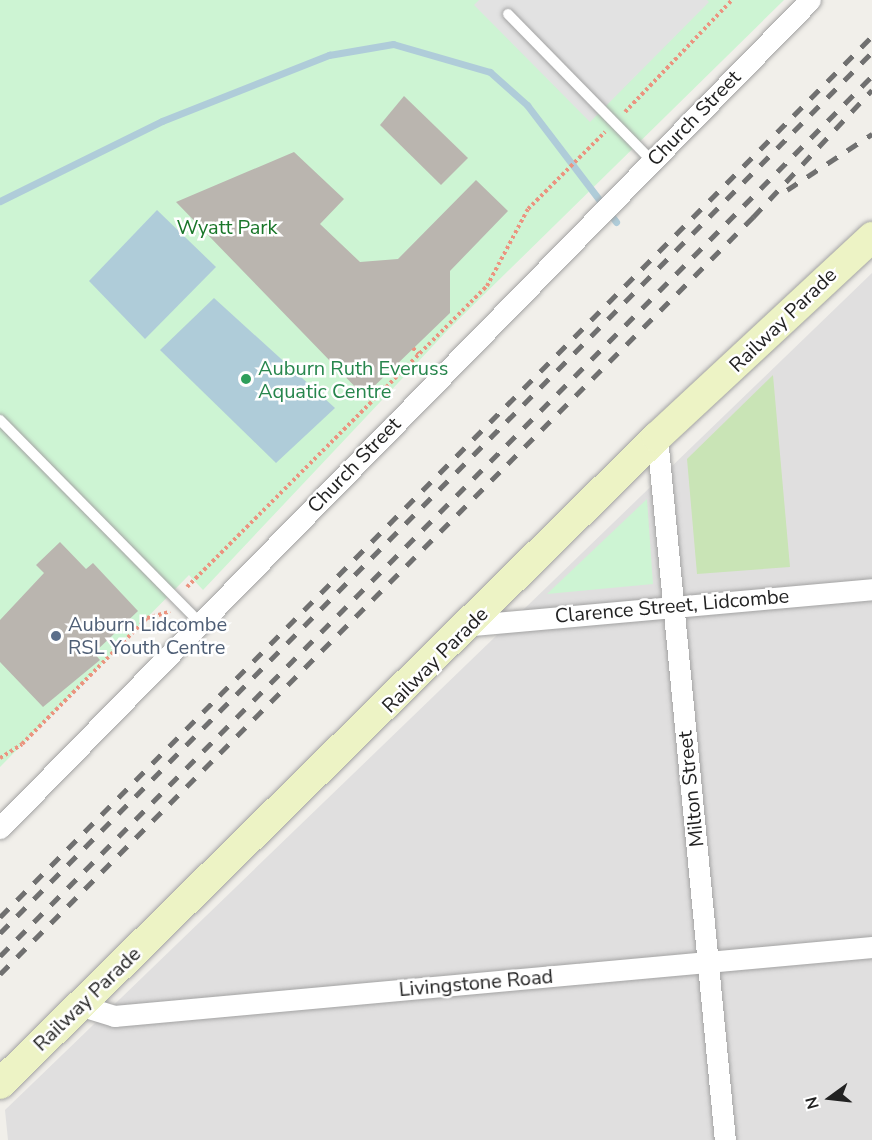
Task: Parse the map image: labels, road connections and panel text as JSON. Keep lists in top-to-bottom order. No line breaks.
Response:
{"streets":{"street":["Church Street","Railway Parade","Clarence Street, Lidcombe","Milton Street","Livingstone Road"]},"crossings":[["Railway Parade","Clarence Street, Lidcombe"],["Railway Parade","Milton Street"],["Railway Parade","Livingstone Road"],["Clarence Street, Lidcombe","Milton Street"],["Milton Street","Livingstone Road"]],"parks":["Wyatt Park"],"places":["Auburn Ruth Everuss Aquatic Centre","Auburn Lidcombe RSL Youth Centre"],"north":"left"}
